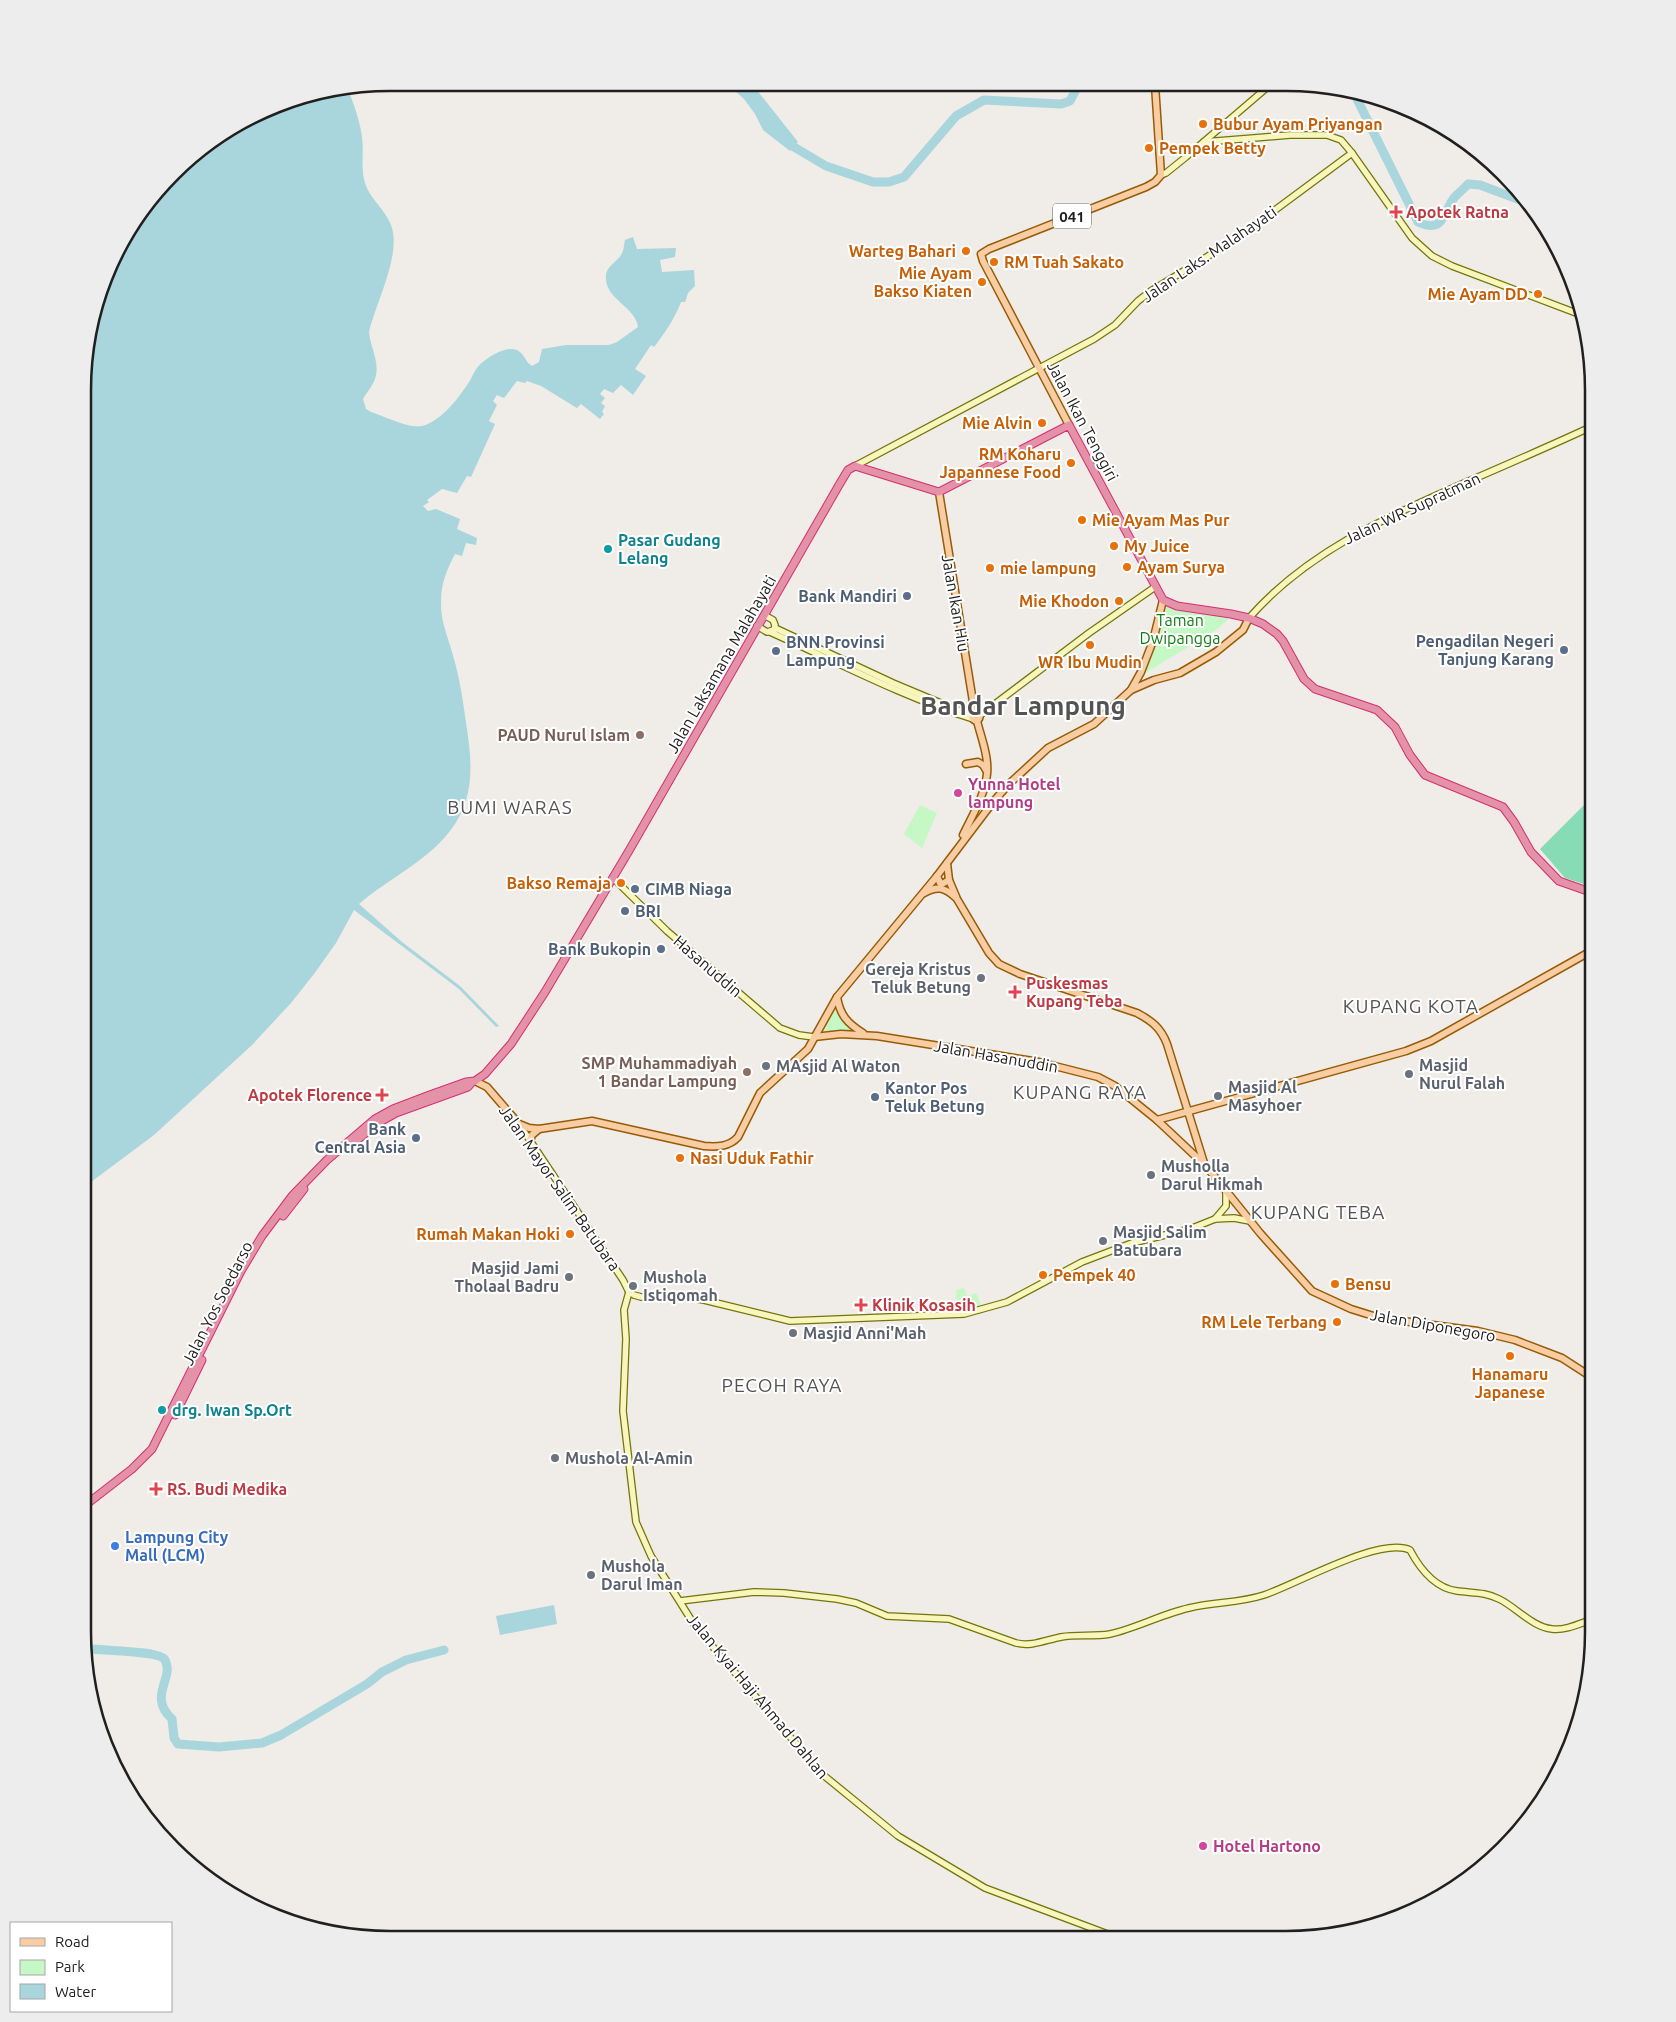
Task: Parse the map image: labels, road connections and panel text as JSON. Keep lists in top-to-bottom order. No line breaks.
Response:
{"streets":{"highway":["Jalan Ikan Tenggiri","Jalan Laksamana Malahayati","Jalan Yos Soedarso"],"main road":["041","Jalan Ikan Hiu","Jalan Hasanuddin","Jalan Mayor Salim Batubara","Jalan Diponegoro"],"street":["Jalan Laks. Malahayati","Jalan WR Supratman","Hasanuddin","Jalan Kyai Haji Ahmad Dahlan"]},"crossings":[["Jalan Laks. Malahayati","Jalan Ikan Tenggiri"],["Jalan Laks. Malahayati","Jalan Laksamana Malahayati"],["Jalan Laksamana Malahayati","Hasanuddin"],["Jalan Laksamana Malahayati","Jalan Yos Soedarso"],["Hasanuddin","Jalan Hasanuddin"],["Jalan Hasanuddin","Jalan Diponegoro"],["Jalan Mayor Salim Batubara","Jalan Yos Soedarso"],["Jalan Mayor Salim Batubara","Jalan Kyai Haji Ahmad Dahlan"]],"districts":["Bandar Lampung","BUMI WARAS","KUPANG KOTA","KUPANG RAYA","KUPANG TEBA","PECOH RAYA"],"parks":["Taman Dwipangga"],"places":{"other":["Bubur Ayam Priyangan","Pempek Betty","Warteg Bahari","RM Tuah Sakato","Mie Ayam Bakso Kiaten","Mie Ayam DD","Mie Alvin","RM Koharu Japannese Food","Mie Ayam Mas Pur","My Juice","Pasar Gudang Lelang","Ayam Surya","mie lampung","Bank Mandiri","Mie Khodon","WR Ibu Mudin","Pengadilan Negeri Tanjung Karang","BNN Provinsi Lampung","PAUD Nurul Islam","Yunna Hotel lampung","Bakso Remaja","CIMB Niaga","BRI","Bank Bukopin","Gereja Kristus Teluk Betung","MAsjid Al Waton","SMP Muhammadiyah 1 Bandar Lampung","Masjid Nurul Falah","Masjid Al Masyhoer","Kantor Pos Teluk Betung","Bank Central Asia","Nasi Uduk Fathir","Musholla Darul Hikmah","Rumah Makan Hoki","Masjid Salim Batubara","Pempek 40","Masjid Jami Tholaal Badru","Bensu","Mushola Istiqomah","RM Lele Terbang","Masjid Anni'Mah","Hanamaru Japanese","drg. Iwan Sp.Ort","Mushola Al-Amin","Lampung City Mall (LCM)","Mushola Darul Iman","Hotel Hartono"],"health":["Apotek Ratna","Puskesmas Kupang Teba","Apotek Florence","Klinik Kosasih","RS. Budi Medika"]},"legend":["Road","Park","Water"]}
